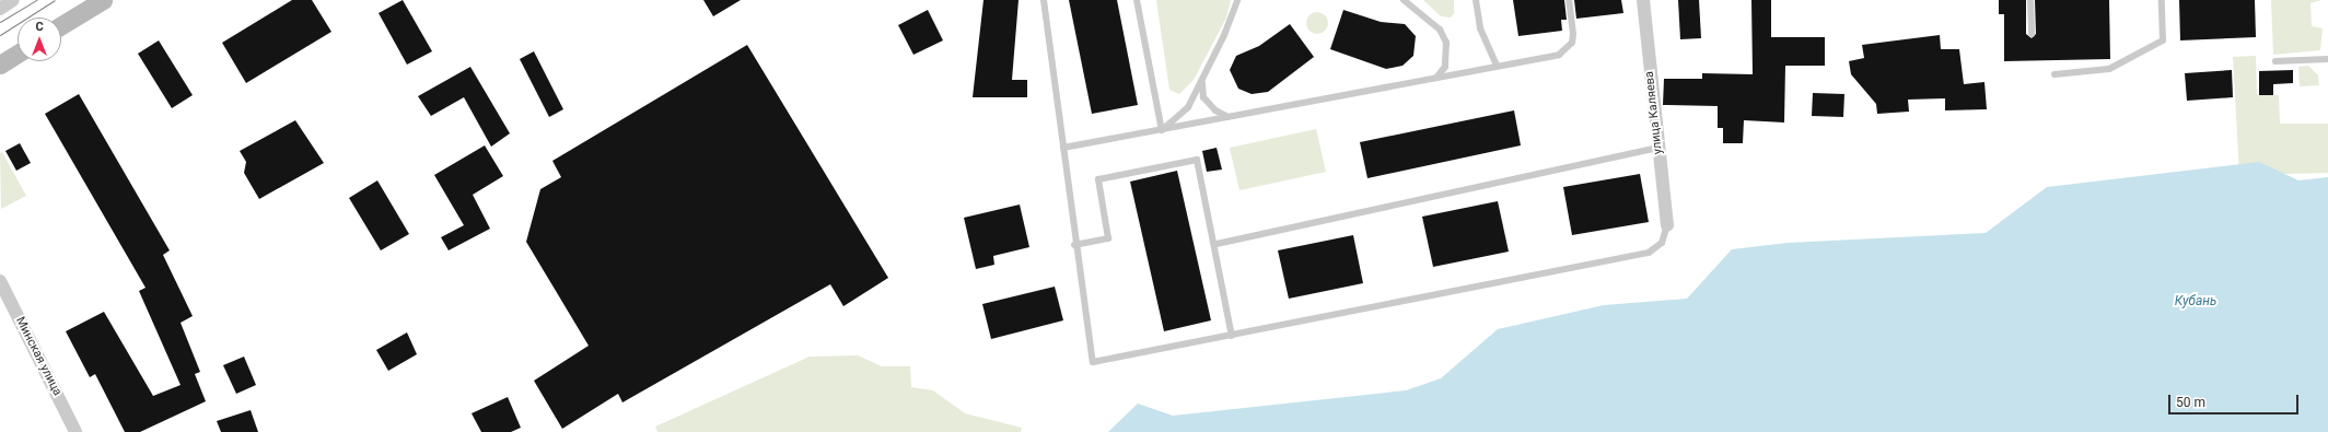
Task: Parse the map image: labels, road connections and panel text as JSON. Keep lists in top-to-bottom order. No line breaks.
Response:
{"streets":{"street":["улица Каляева","Минская улица"]},"water":["Кубань"],"scale_bar":"50 m","north":"top"}
